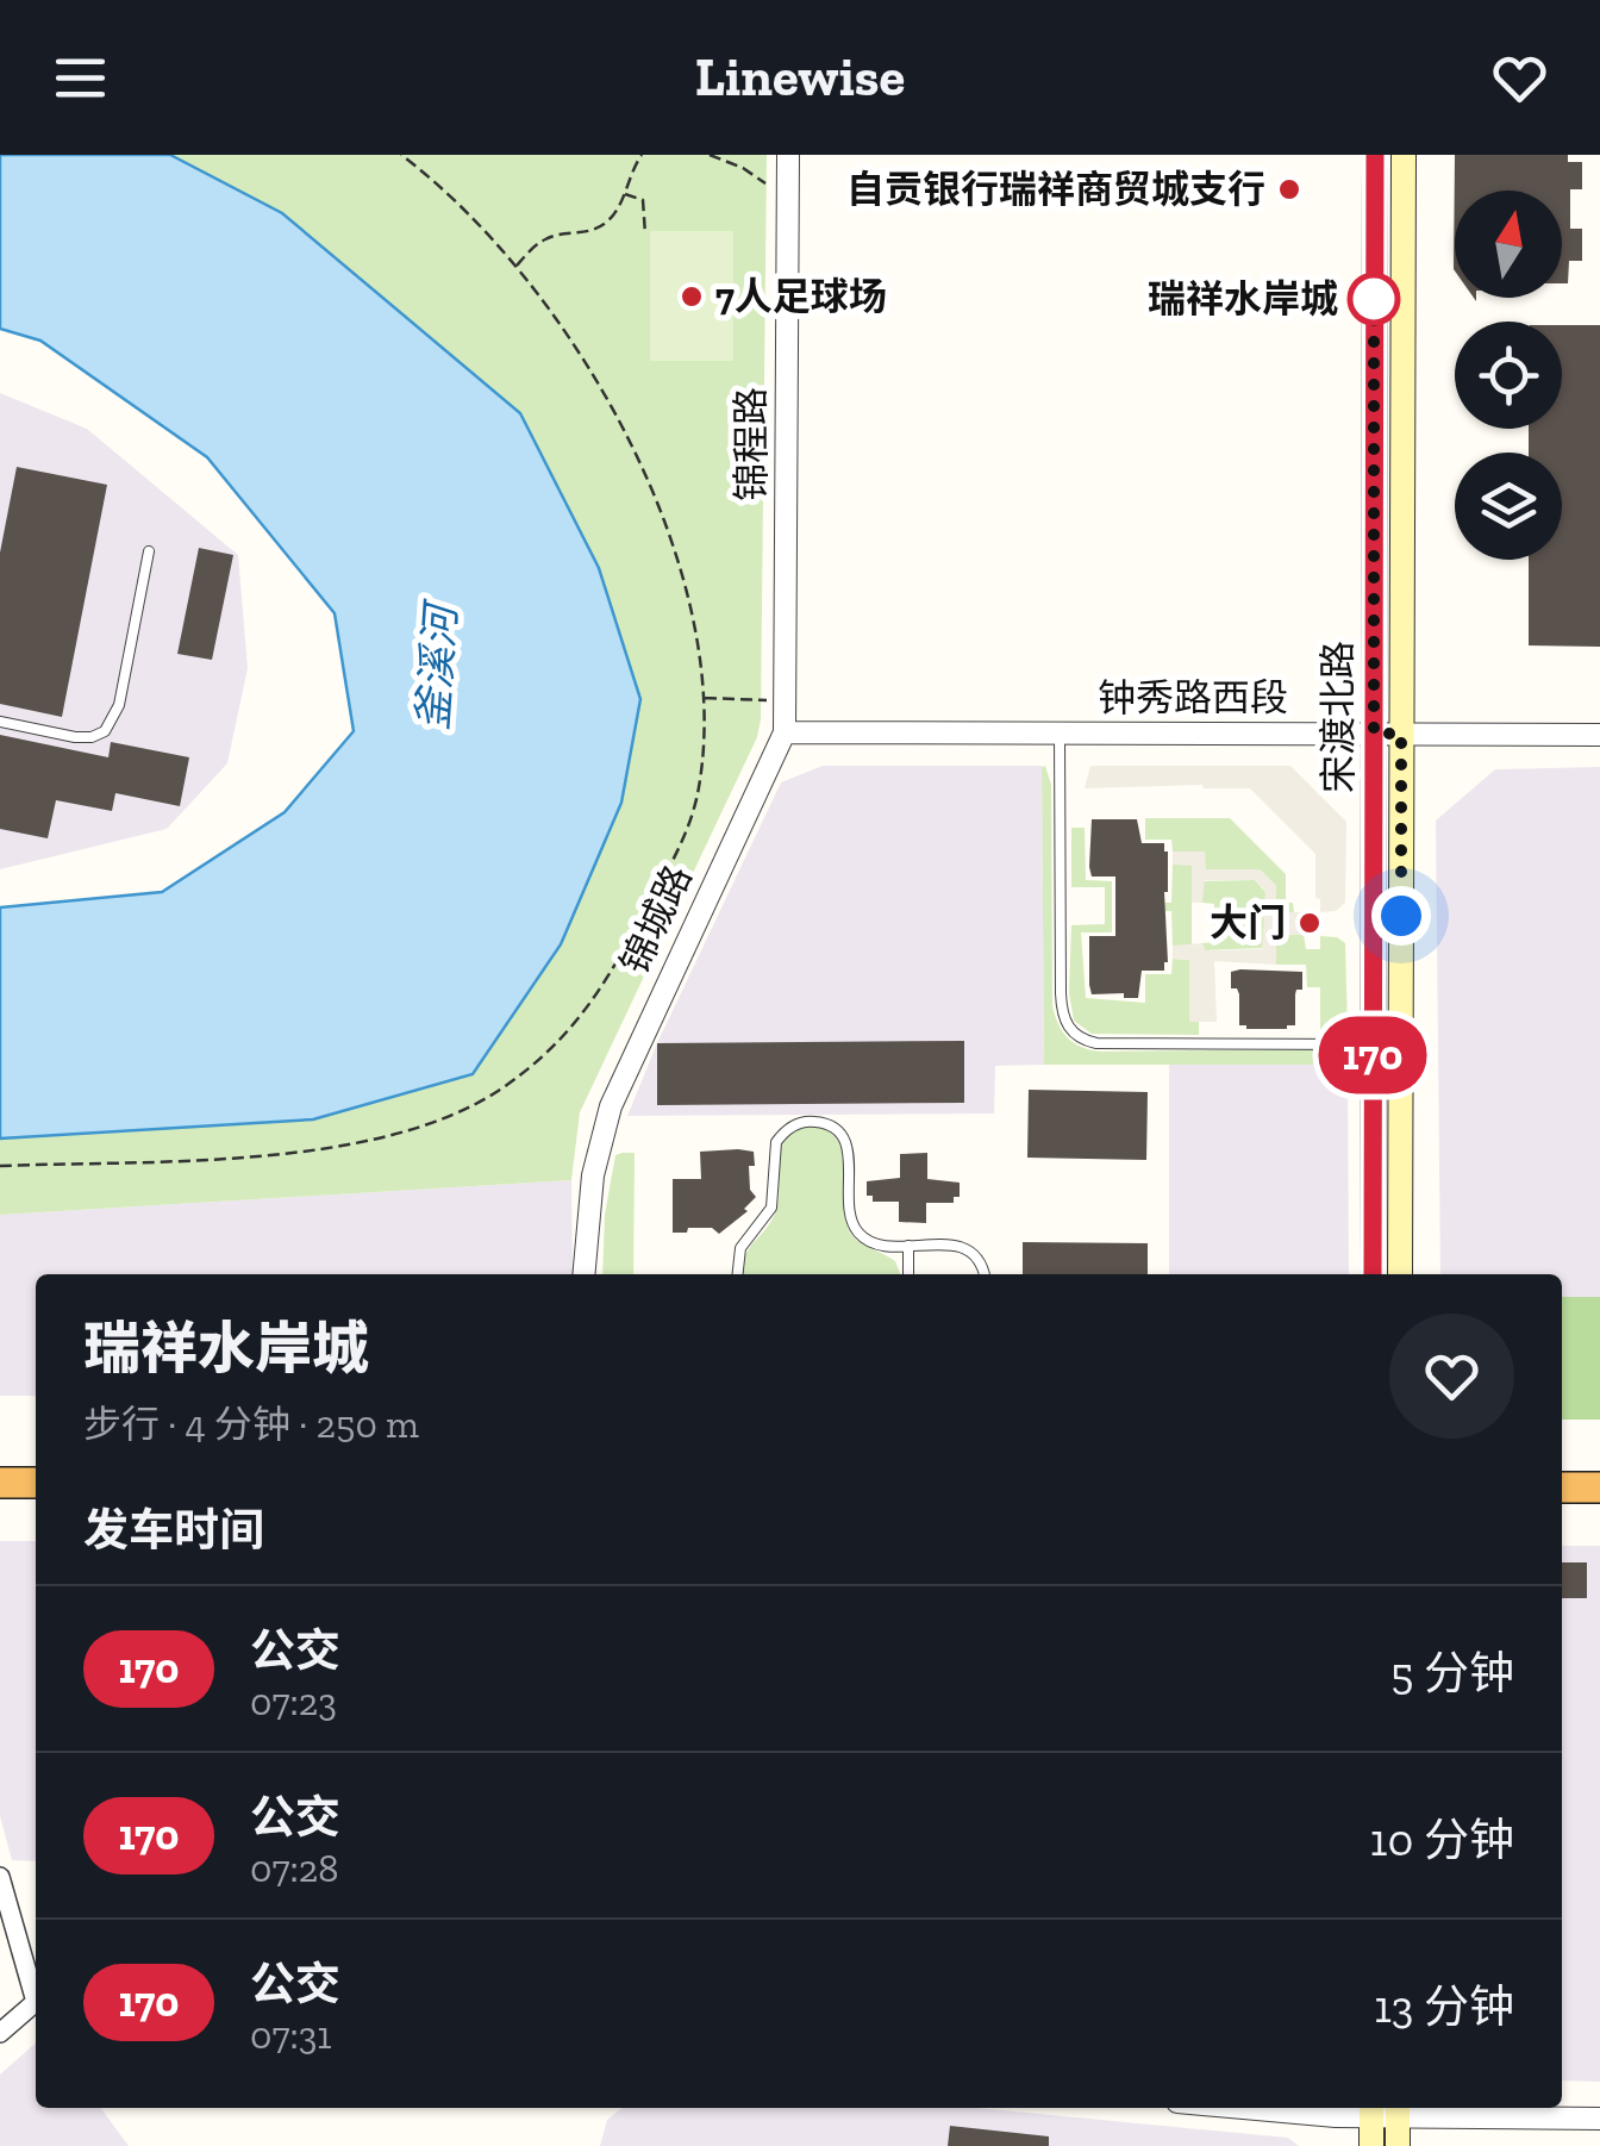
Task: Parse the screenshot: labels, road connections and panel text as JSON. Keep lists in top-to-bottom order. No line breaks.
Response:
{"streets":{"main road":["宋渡北路"],"street":["锦程路","钟秀路西段","锦城路"]},"crossings":[["锦程路","钟秀路西段"],["锦程路","锦城路"],["钟秀路西段","宋渡北路"],["钟秀路西段","锦城路"]],"water":["釜溪河"],"places":["自贡银行瑞祥商贸城支行","7人足球场","瑞祥水岸城","大门"],"lines":["bus line 170"],"north":"top","page":{"header":"Linewise","on_map":"170","heading":[["瑞祥水岸城","步行 · 4 分钟 · 250 m"],"发车时间"],"list":[{"mark":"170","name":"公交","note":"07:23","value":"5 分钟"},{"mark":"170","name":"公交","note":"07:28","value":"10 分钟"},{"mark":"170","name":"公交","note":"07:31","value":"13 分钟"}]}}
